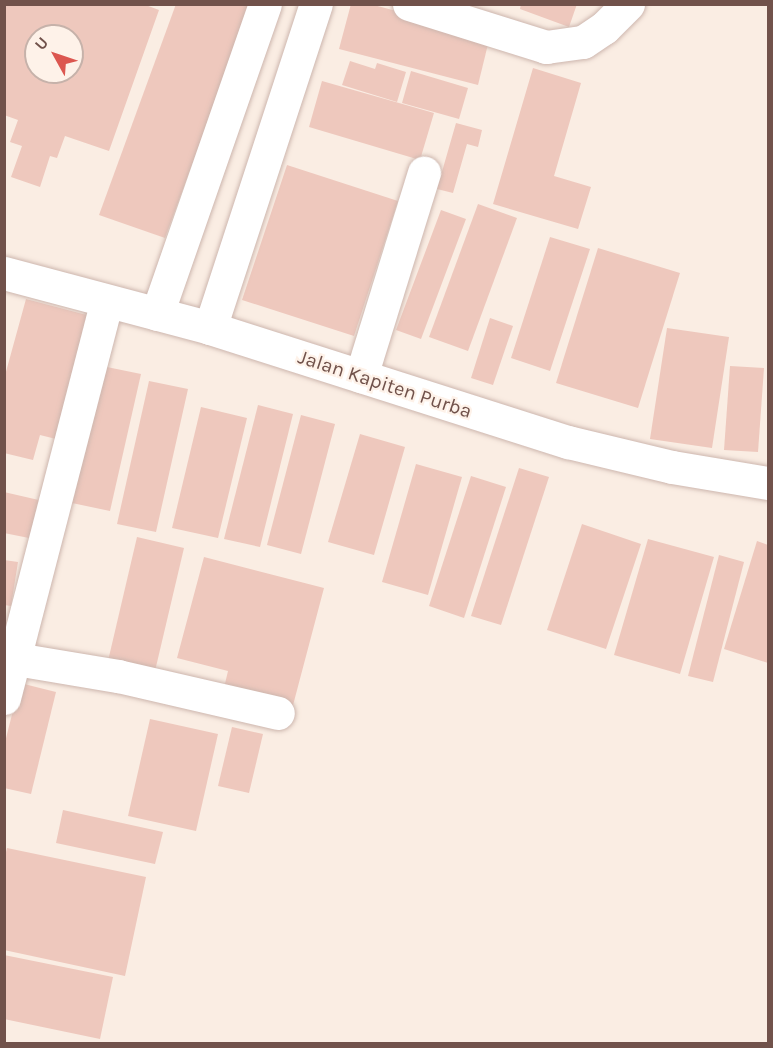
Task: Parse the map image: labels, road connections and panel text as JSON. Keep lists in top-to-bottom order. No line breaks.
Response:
{"streets":{"street":["Jalan Kapiten Purba"]},"north":"top left"}
